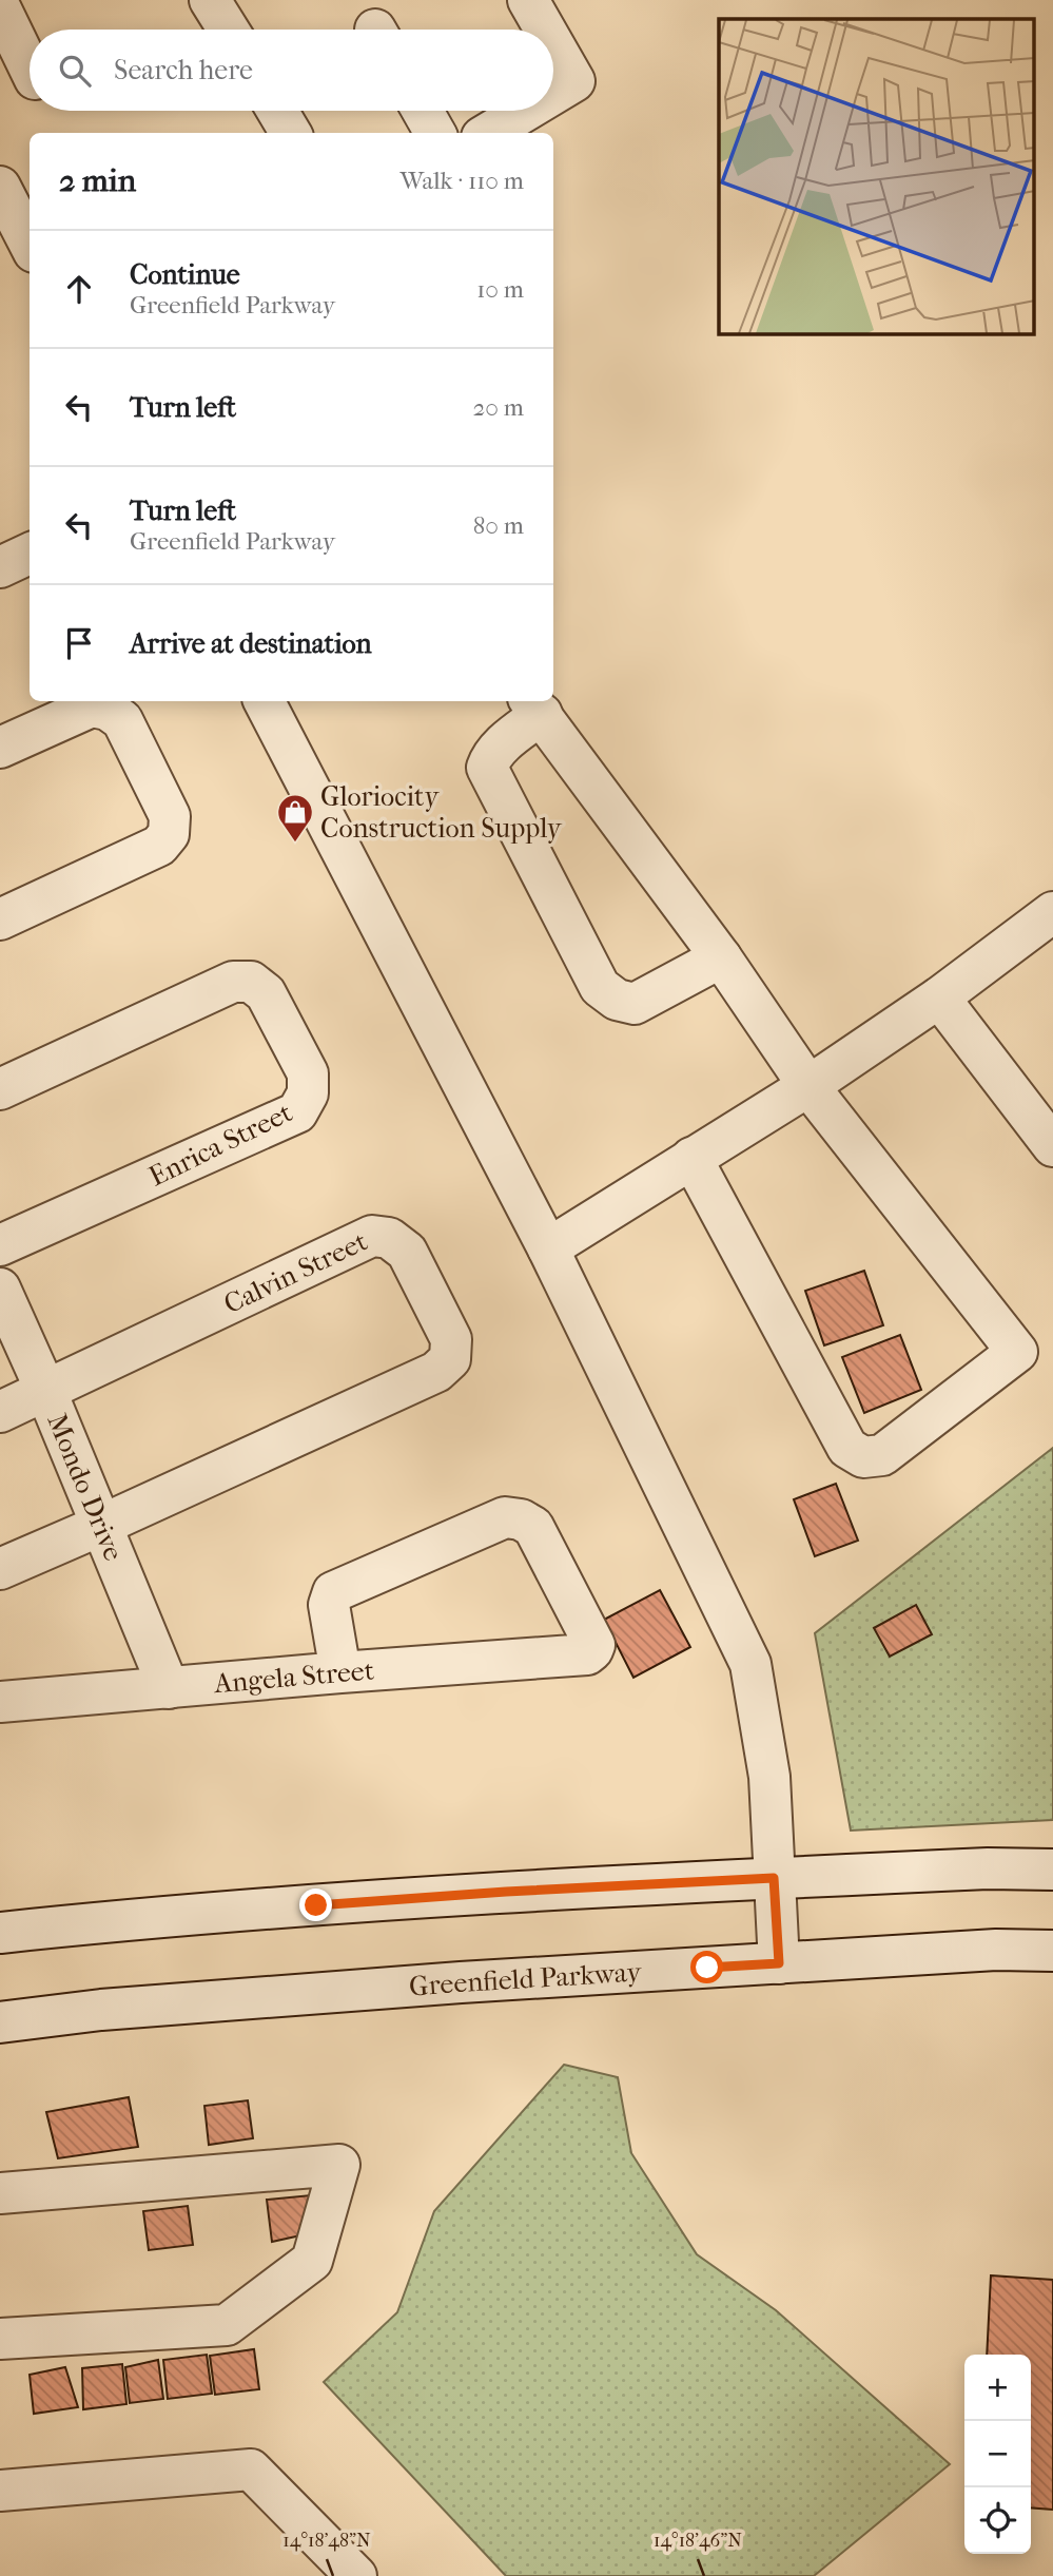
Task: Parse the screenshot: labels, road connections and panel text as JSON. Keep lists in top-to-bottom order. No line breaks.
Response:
{"streets":{"street":["Enrica Street","Calvin Street","Mondo Drive","Angela Street","Greenfield Parkway"]},"crossings":[["Calvin Street","Mondo Drive"],["Mondo Drive","Angela Street"]],"places":{"shop":["Gloriocity Construction Supply"]},"page":{"search":"Search here","heading":["2 min","Walk · 110 m"],"list":[["Continue","Greenfield Parkway","10 m"],["Turn left","20 m"],["Turn left","Greenfield Parkway","80 m"],"Arrive at destination"],"map_buttons":["+","−"]},"coordinates":["14°18'48\"N","14°18'46\"N"]}
